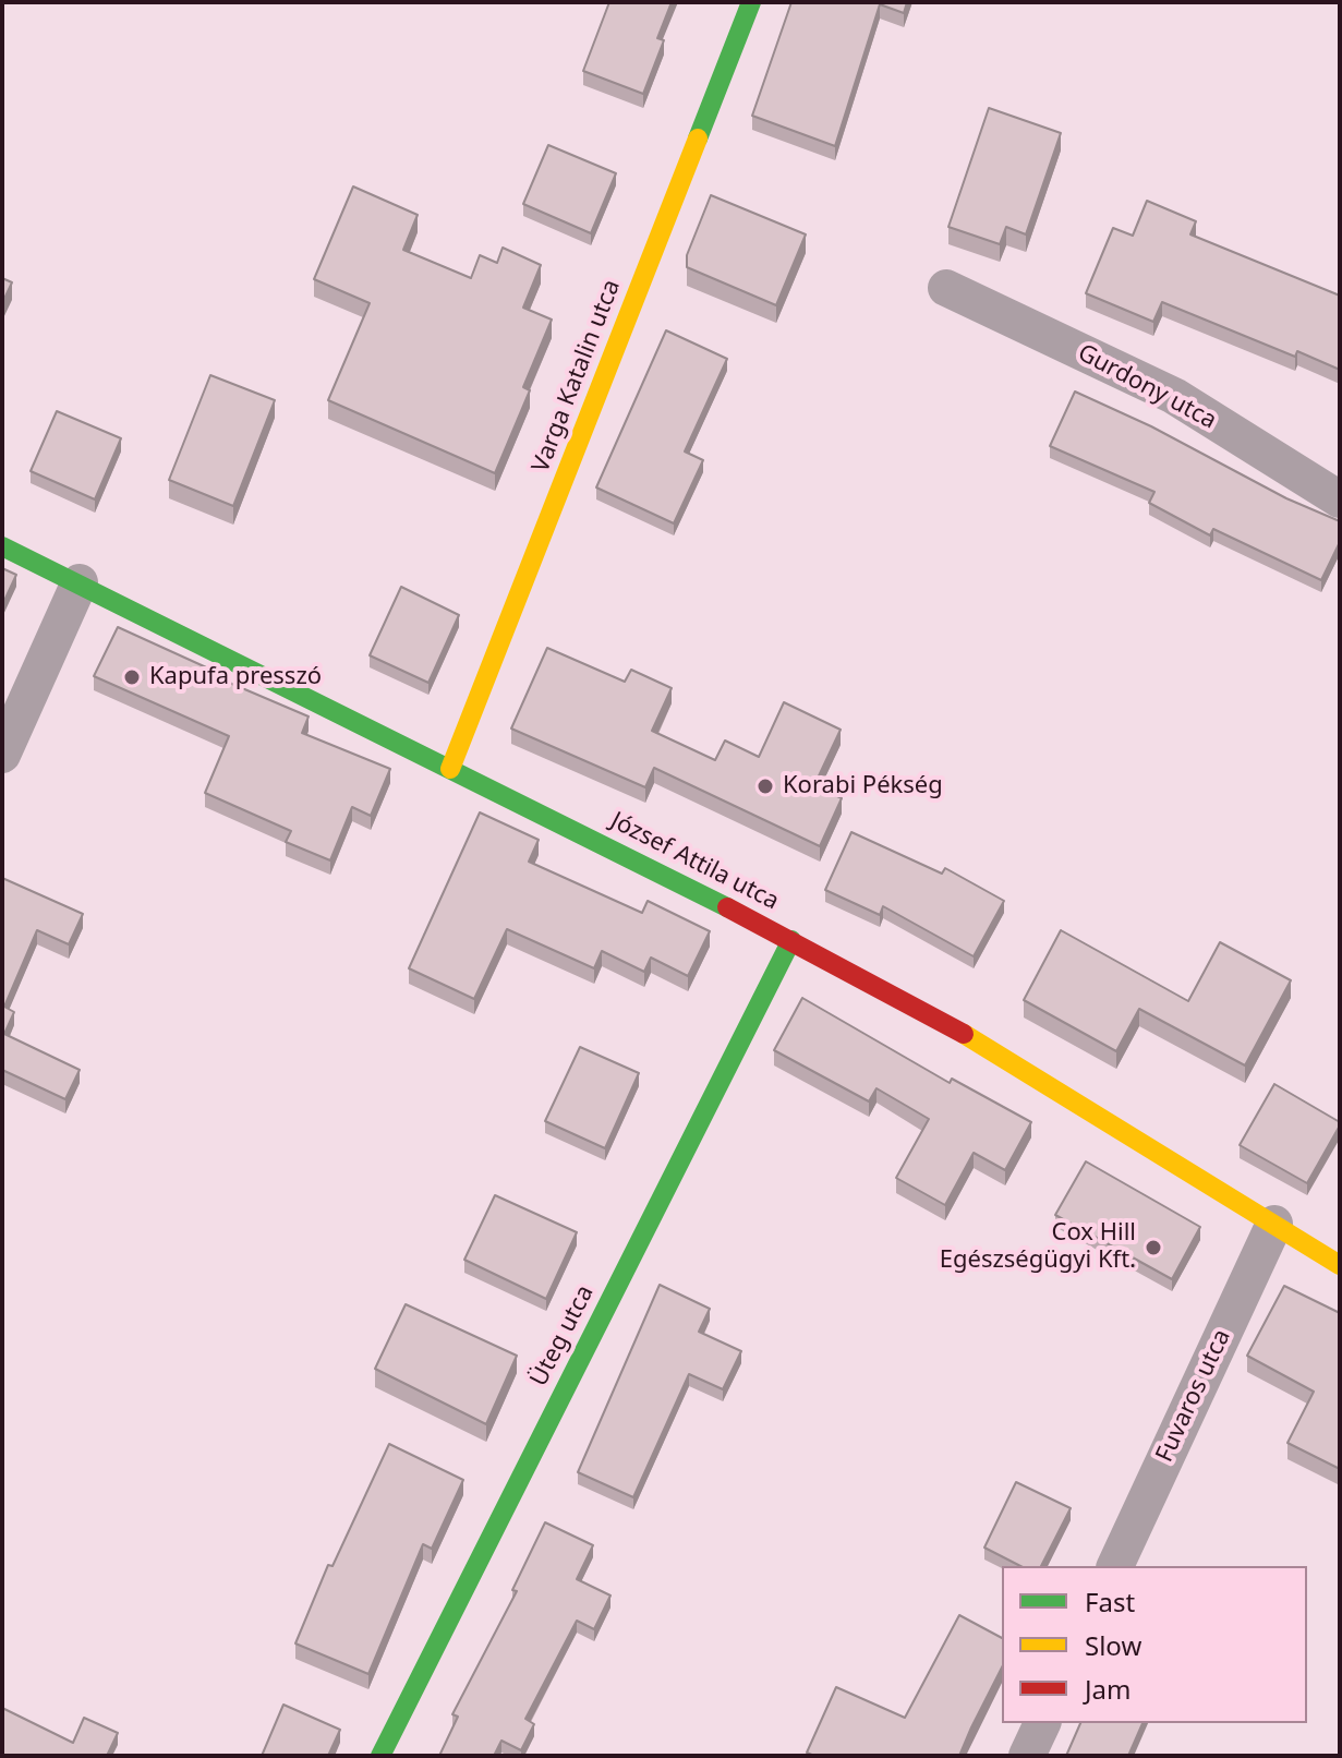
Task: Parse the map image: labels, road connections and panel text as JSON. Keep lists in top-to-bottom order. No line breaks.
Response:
{"streets":{"street":["Varga Katalin utca","Gurdony utca","József Attila utca","Üteg utca","Fuvaros utca"]},"crossings":[["Varga Katalin utca","József Attila utca"],["József Attila utca","Üteg utca"],["József Attila utca","Fuvaros utca"]],"places":["Kapufa presszó","Korabi Pékség","Cox Hill Egészségügyi Kft."],"legend":["Fast","Slow","Jam"]}
